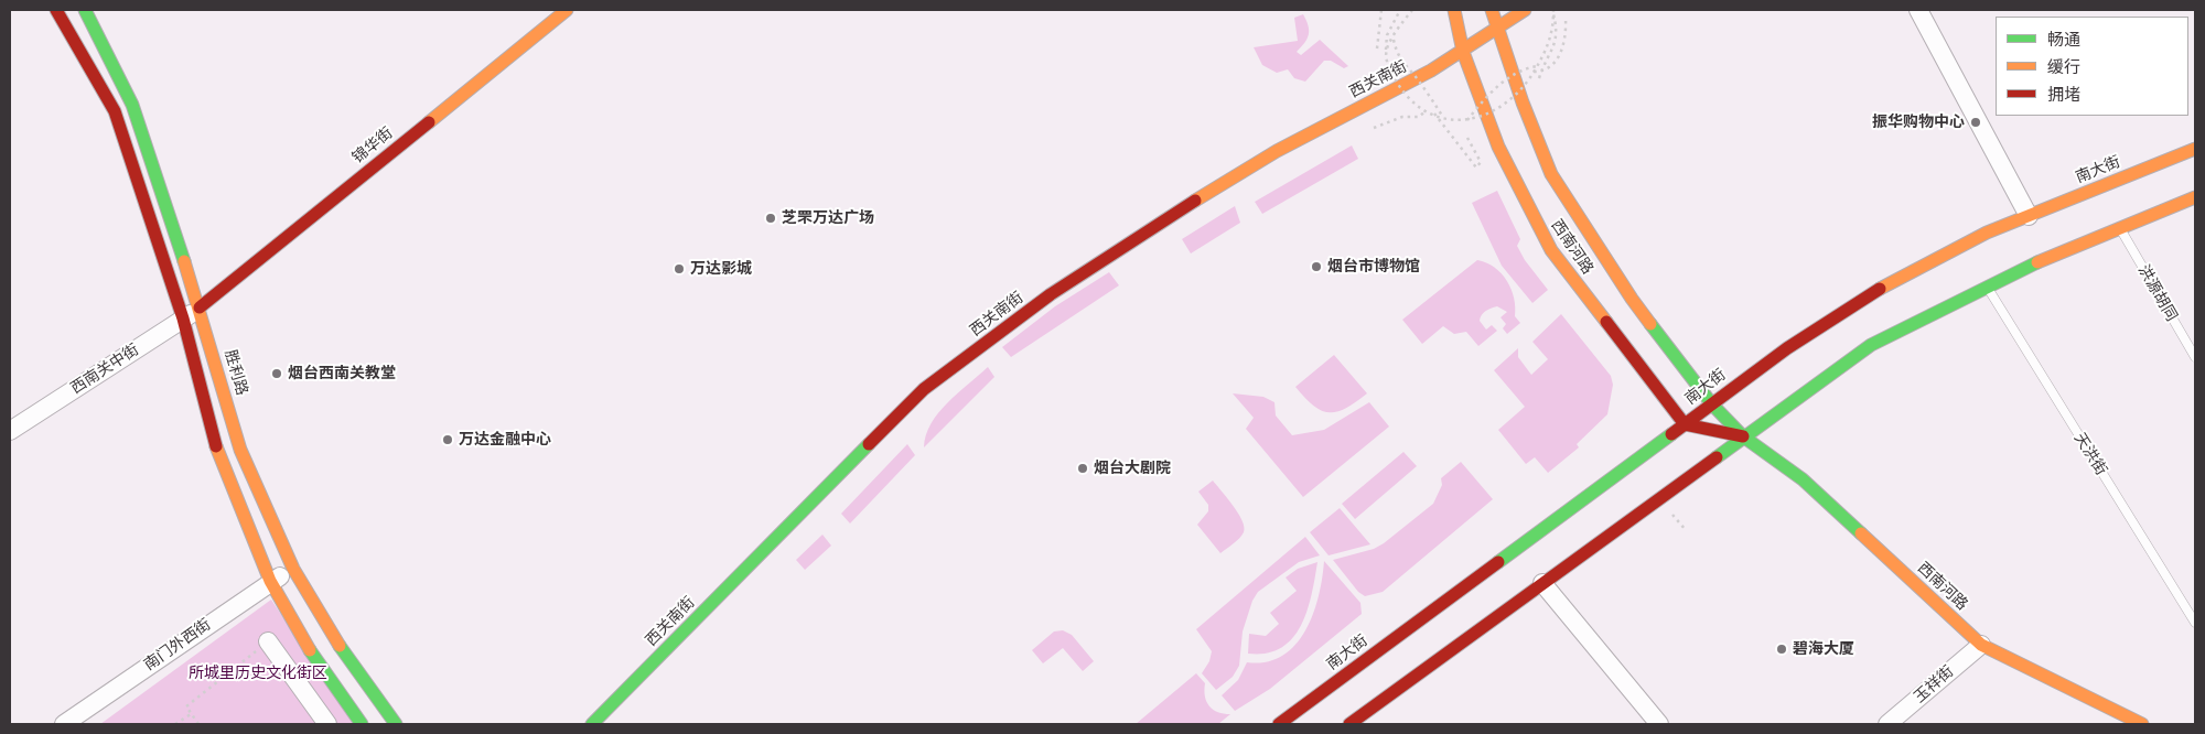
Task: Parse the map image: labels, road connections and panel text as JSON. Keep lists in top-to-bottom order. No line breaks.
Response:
{"streets":{"main road":["西关南街","锦华街","南大街","西南河路","胜利路"],"street":["西南关中街","南门外西街","玉祥街"],"lane":["洪源胡同","天洪街"]},"crossings":[["西关南街","西南河路"],["锦华街","西南关中街"],["锦华街","胜利路"],["南大街","西南河路"],["西南河路","玉祥街"],["西南关中街","胜利路"],["胜利路","南门外西街"]],"parks":["所城里历史文化街区"],"places":["振华购物中心","芝罘万达广场","烟台市博物馆","万达影城","烟台西南关教堂","万达金融中心","烟台大剧院","碧海大厦"],"legend":["畅通","缓行","拥堵"]}
